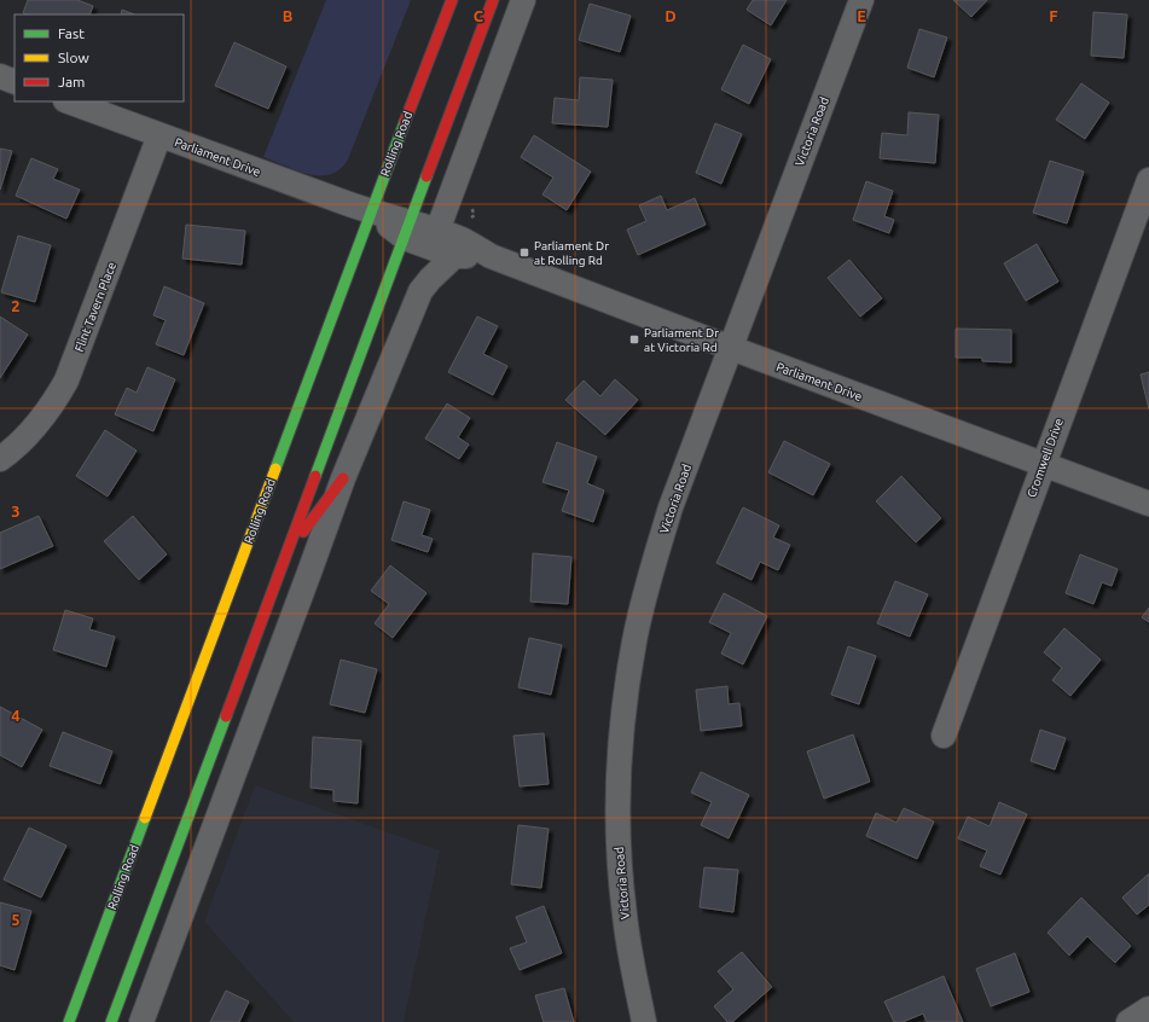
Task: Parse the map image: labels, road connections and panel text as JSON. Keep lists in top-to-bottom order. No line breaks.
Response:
{"streets":{"main road":["Rolling Road"],"street":["Victoria Road","Parliament Drive","Flint Tavern Place","Cromwell Drive"]},"crossings":[["Victoria Road","Parliament Drive"],["Rolling Road","Parliament Drive"],["Parliament Drive","Flint Tavern Place"],["Parliament Drive","Cromwell Drive"]],"places":{"transit":["Parliament Dr at Rolling Rd","Parliament Dr at Victoria Rd"]},"legend":["Fast","Slow","Jam"],"grid":{"columns":["B","C","D","E","F"],"rows":["2","3","4","5"]}}
